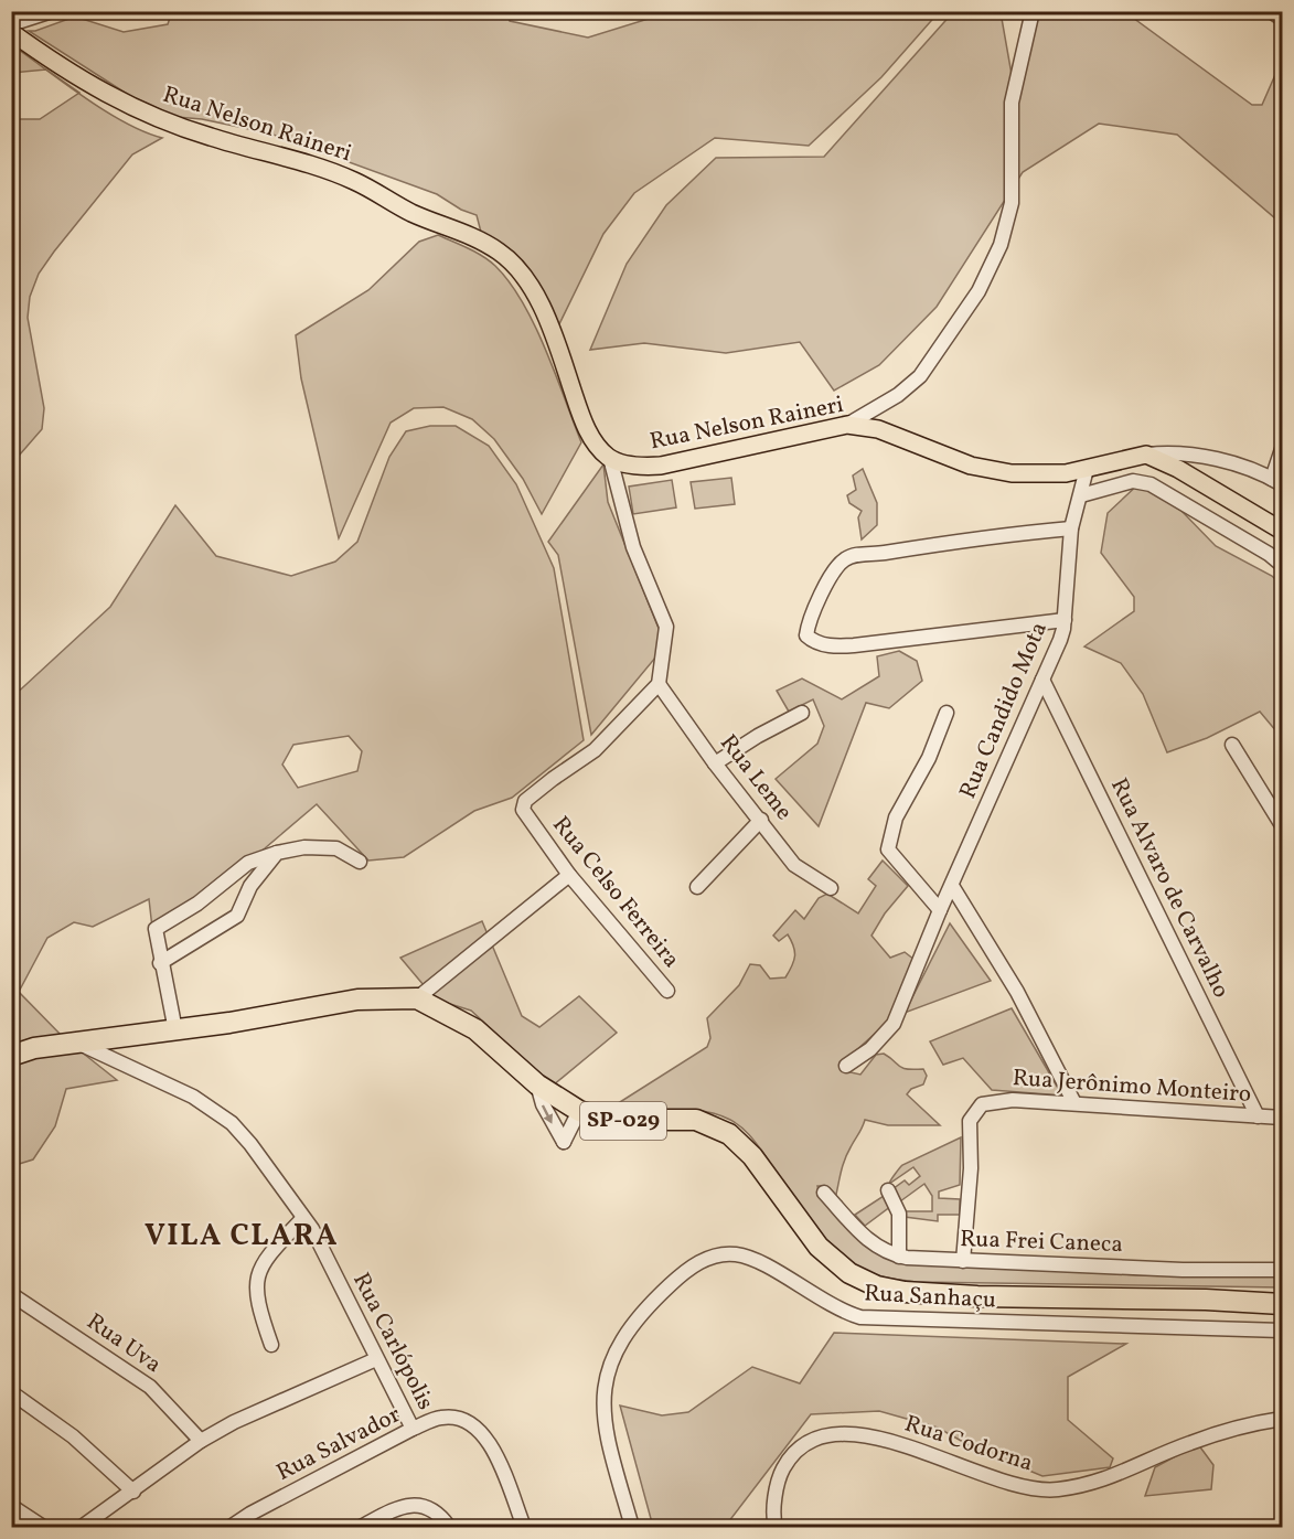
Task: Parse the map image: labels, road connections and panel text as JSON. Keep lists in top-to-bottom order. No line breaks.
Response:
{"streets":{"highway":["SP-029"],"main road":["Rua Nelson Raineri"],"street":["Rua Candido Mota","Rua Leme","Rua Alvaro de Carvalho","Rua Celso Ferreira","Rua Jerônimo Monteiro","Rua Frei Caneca","Rua Sanhaçu","Rua Carlópolis","Rua Uva","Rua Salvador","Rua Codorna"]},"crossings":[["Rua Nelson Raineri","Rua Candido Mota"],["Rua Candido Mota","Rua Alvaro de Carvalho"],["Rua Leme","Rua Celso Ferreira"],["Rua Alvaro de Carvalho","Rua Jerônimo Monteiro"],["Rua Jerônimo Monteiro","Rua Frei Caneca"],["SP-029","Rua Carlópolis"],["Rua Carlópolis","Rua Salvador"]],"districts":["VILA CLARA"]}
